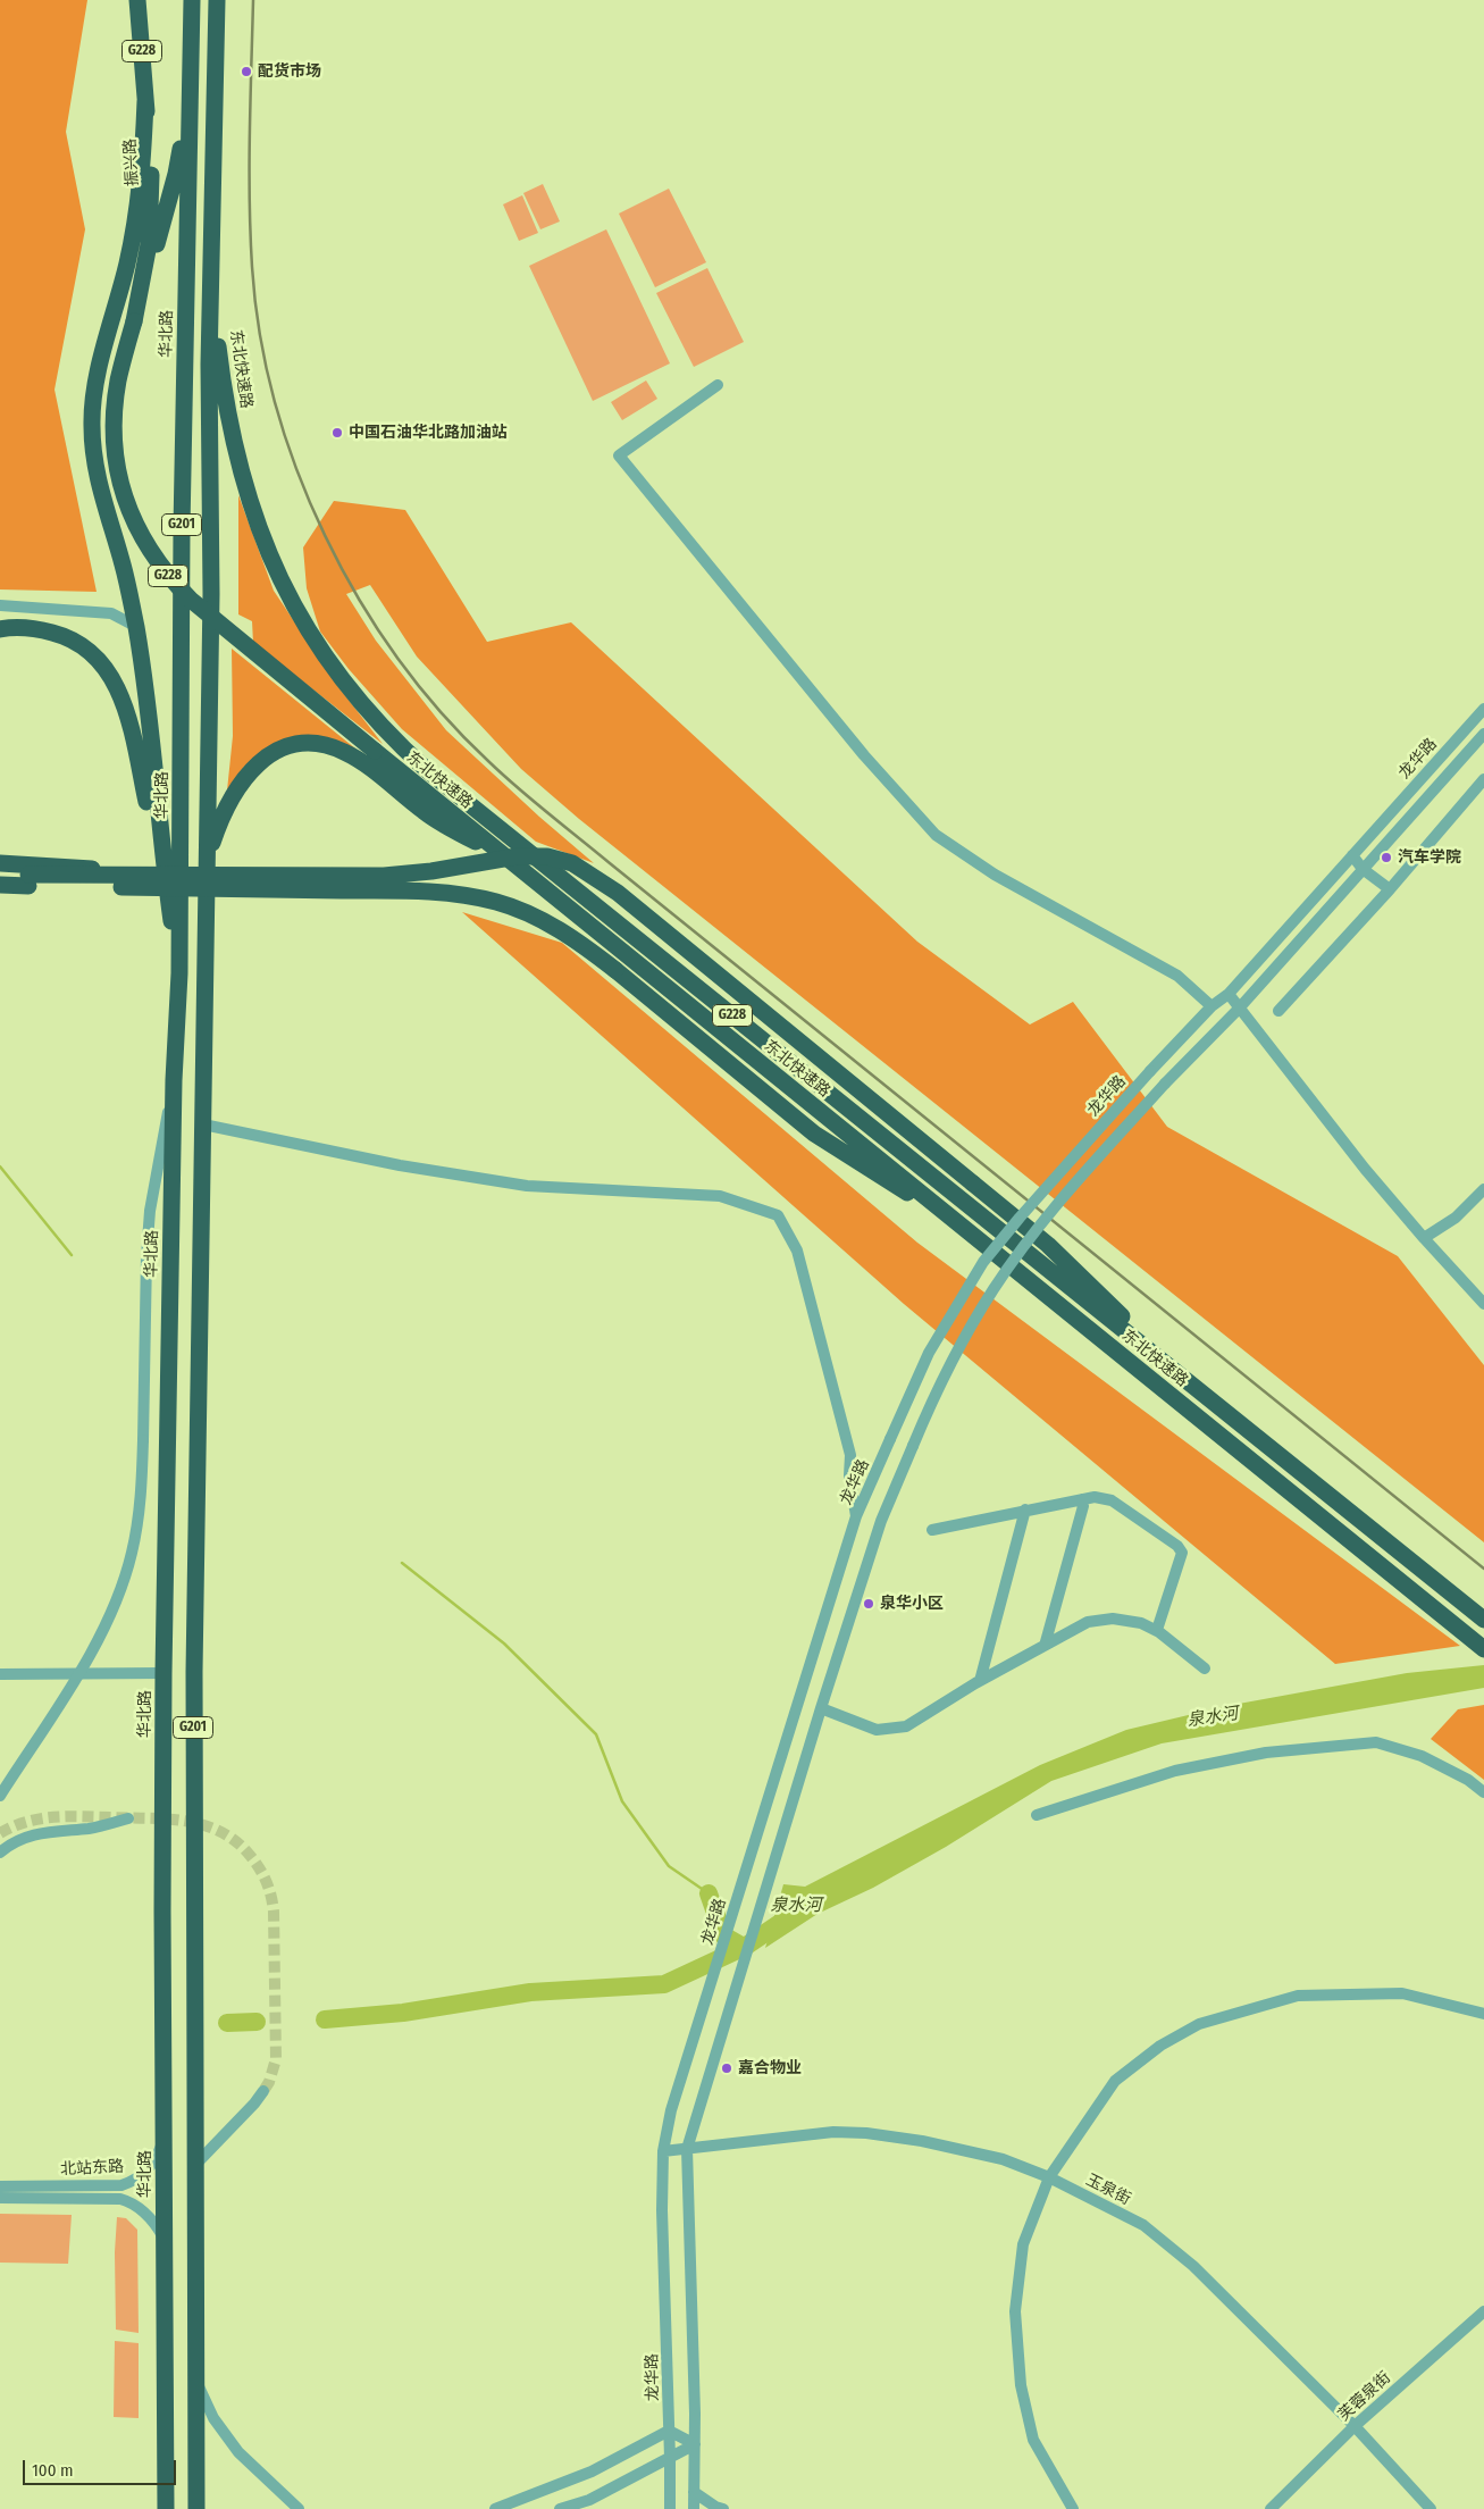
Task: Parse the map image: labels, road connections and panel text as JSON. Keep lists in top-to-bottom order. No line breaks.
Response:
{"streets":{"highway":["G228","振兴路","华北路","东北快速路","G201"],"street":["龙华路","北站东路","玉泉街","芙蓉泉街"]},"crossings":[["振兴路","东北快速路"],["华北路","北站东路"],["东北快速路","G201"],["龙华路","玉泉街"],["玉泉街","芙蓉泉街"]],"water":["泉水河"],"places":["配货市场","中国石油华北路加油站","汽车学院","泉华小区","嘉合物业"],"scale_bar":"100 m"}
